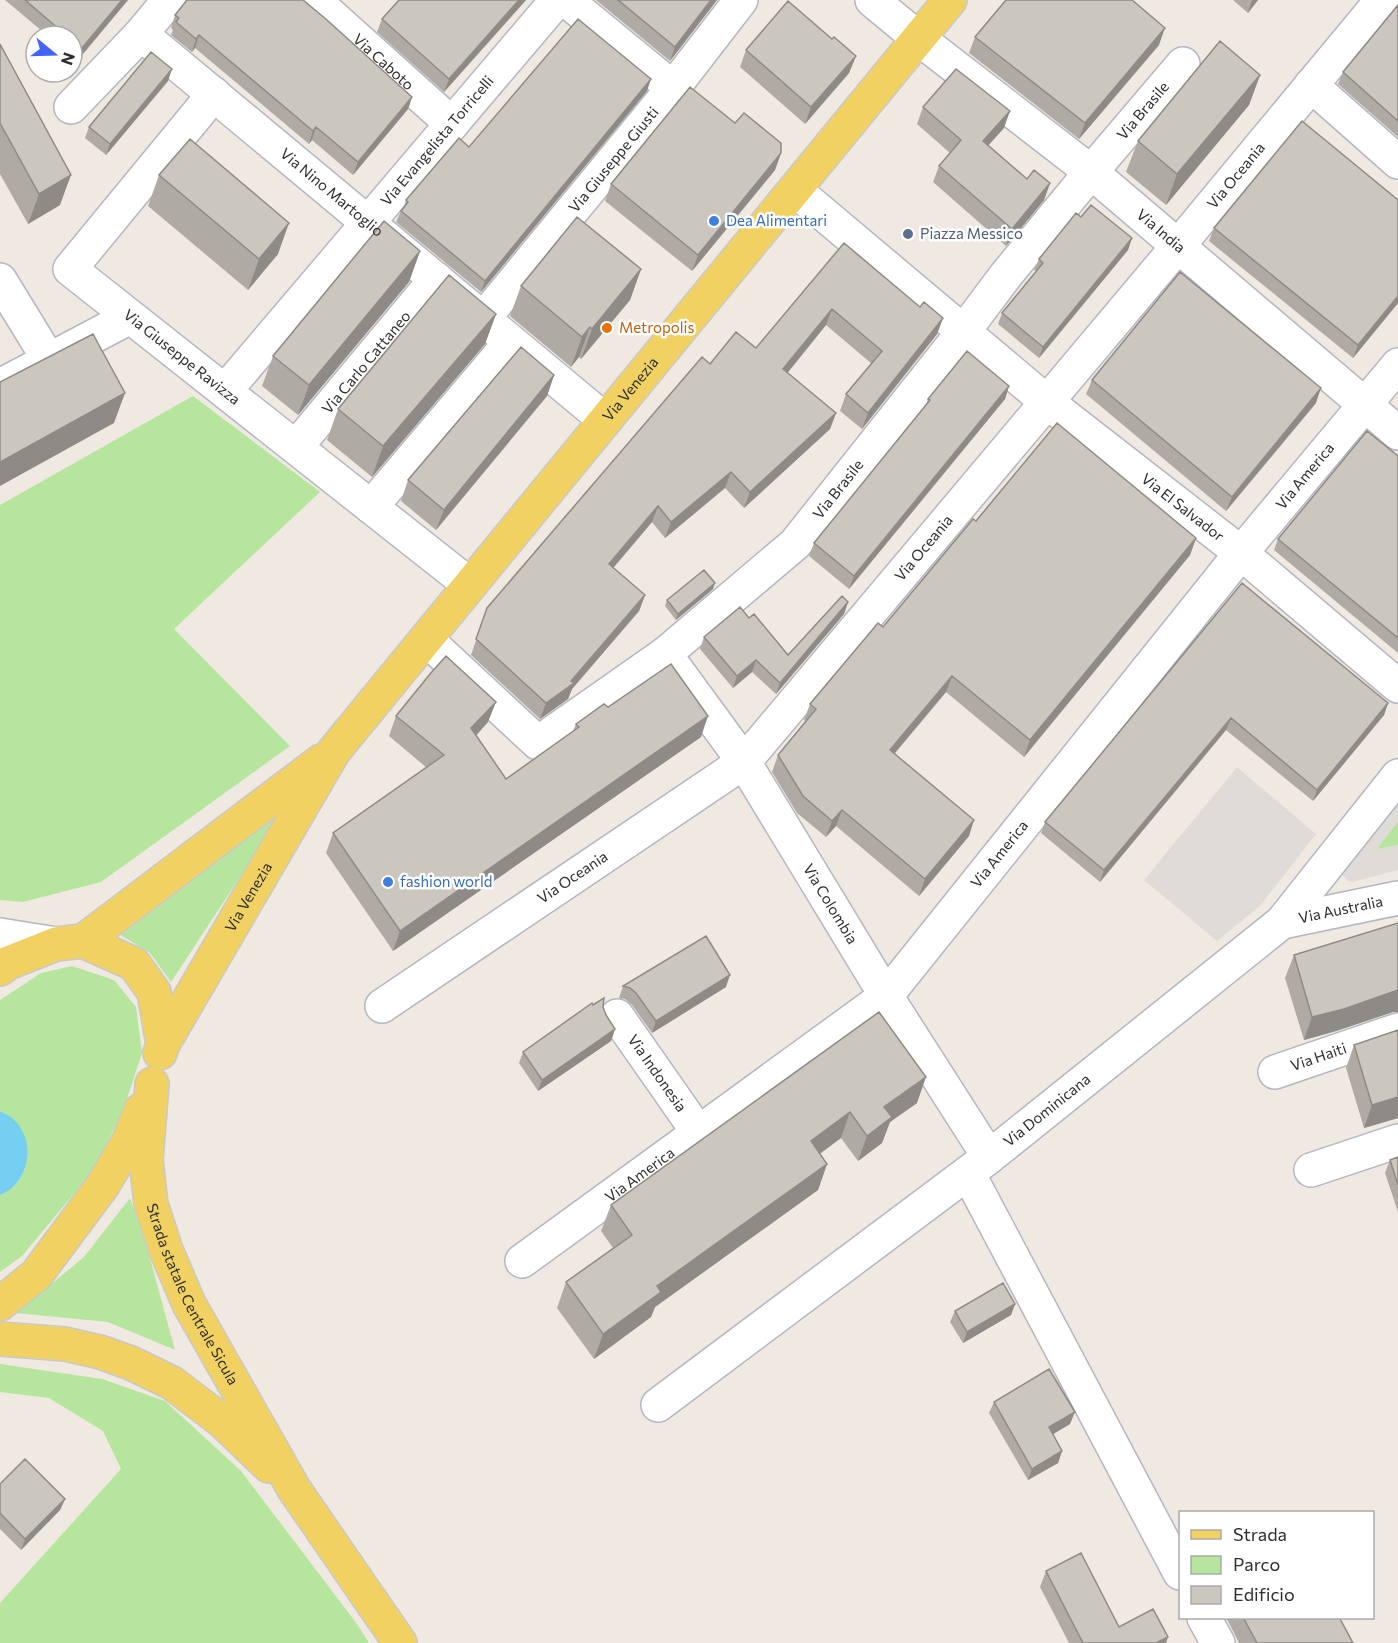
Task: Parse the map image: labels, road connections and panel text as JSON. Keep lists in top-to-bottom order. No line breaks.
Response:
{"streets":{"main road":["Via Venezia","Strada statale Centrale Sicula"],"street":["Via Caboto","Via Brasile","Via Evangelista Torricelli","Via Giuseppe Giusti","Via Oceania","Via Nino Martoglio","Via India","Via Giuseppe Ravizza","Via Carlo Cattaneo","Via America","Via El Salvador","Via Colombia","Via Australia","Via Haiti","Via Indonesia","Via Dominicana"]},"crossings":[["Via Caboto","Via Evangelista Torricelli"],["Via Brasile","Via India"],["Via Brasile","Via Venezia"],["Via Brasile","Via El Salvador"],["Via Brasile","Via Colombia"],["Via Evangelista Torricelli","Via Nino Martoglio"],["Via Evangelista Torricelli","Via Giuseppe Ravizza"],["Via Giuseppe Giusti","Via Nino Martoglio"],["Via Oceania","Via India"],["Via Oceania","Via El Salvador"],["Via Oceania","Via Colombia"],["Via Nino Martoglio","Via Giuseppe Ravizza"],["Via Nino Martoglio","Via Carlo Cattaneo"],["Via Nino Martoglio","Via Venezia"],["Via India","Via Venezia"],["Via India","Via America"],["Via Giuseppe Ravizza","Via Carlo Cattaneo"],["Via Giuseppe Ravizza","Via Venezia"],["Via America","Via El Salvador"],["Via America","Via Colombia"],["Via America","Via Indonesia"],["Via Colombia","Via Dominicana"],["Via Australia","Via Dominicana"]],"places":["Dea Alimentari","Piazza Messico","Metropolis","fashion world"],"legend":["Strada","Parco","Edificio"],"north":"right"}
